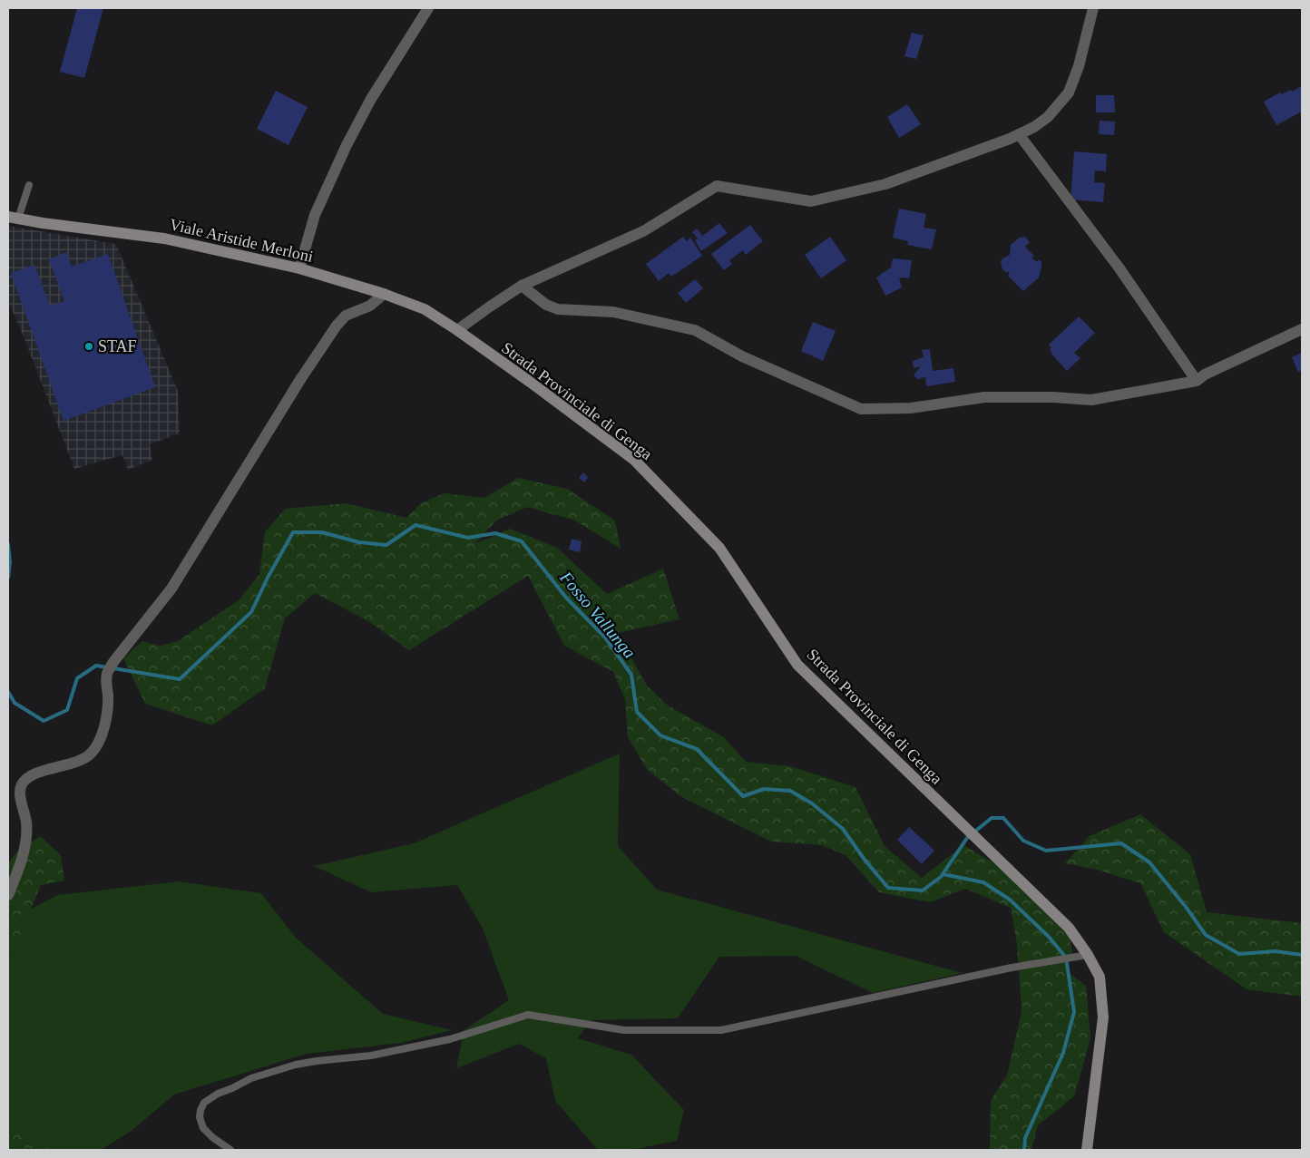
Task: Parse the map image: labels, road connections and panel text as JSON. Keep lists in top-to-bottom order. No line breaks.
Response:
{"streets":{"main road":["Viale Aristide Merloni","Strada Provinciale di Genga"]},"crossings":[["Viale Aristide Merloni","Strada Provinciale di Genga"]],"water":["Fosso Vallunga"],"places":["STAF"]}
